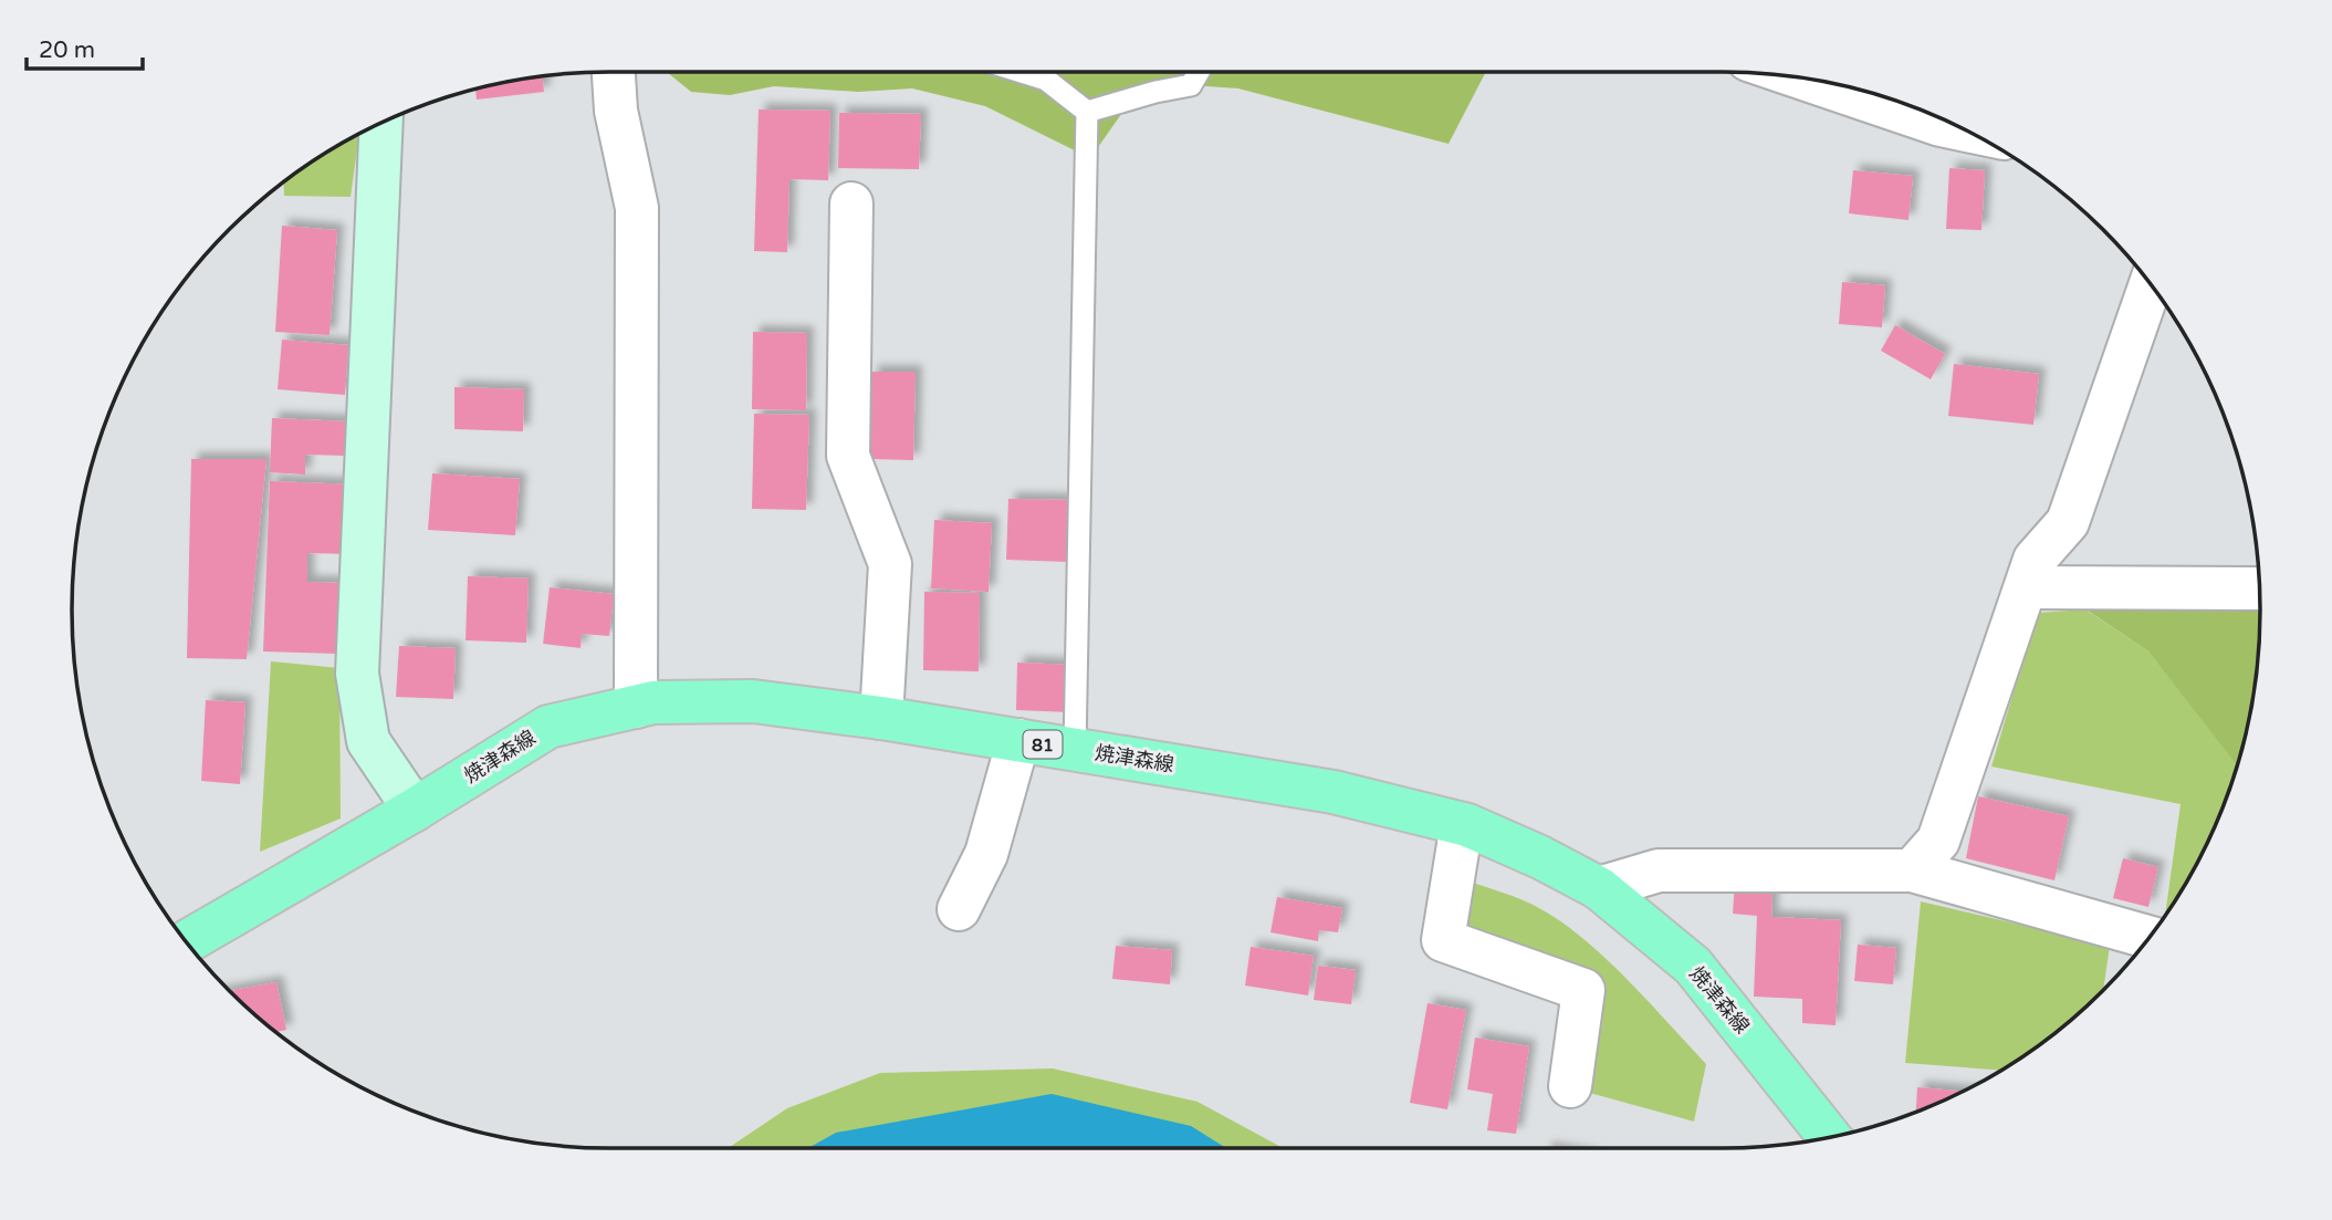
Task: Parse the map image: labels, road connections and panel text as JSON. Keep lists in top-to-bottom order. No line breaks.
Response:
{"streets":{"main road":["81","焼津森線"]},"scale_bar":"20 m"}
